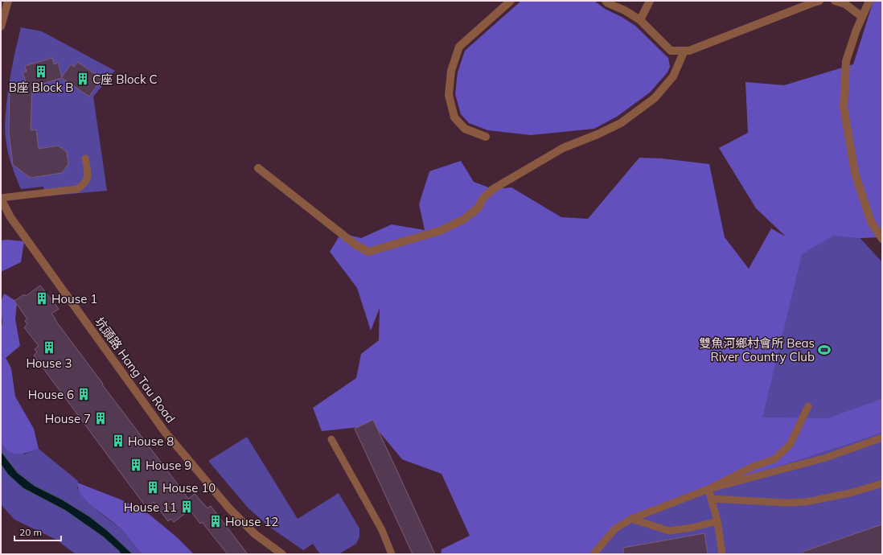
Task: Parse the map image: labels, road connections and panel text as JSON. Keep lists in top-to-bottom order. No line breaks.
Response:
{"streets":{"street":["坑頭路 Hang Tau Road"]},"places":{"building":["B座 Block B","C座 Block C","House 1","House 3","House 6","House 7","House 8","House 9","House 10","House 11","House 12"],"sports":["雙魚河鄉村會所 Beas River Country Club"]},"scale_bar":"20 m"}
